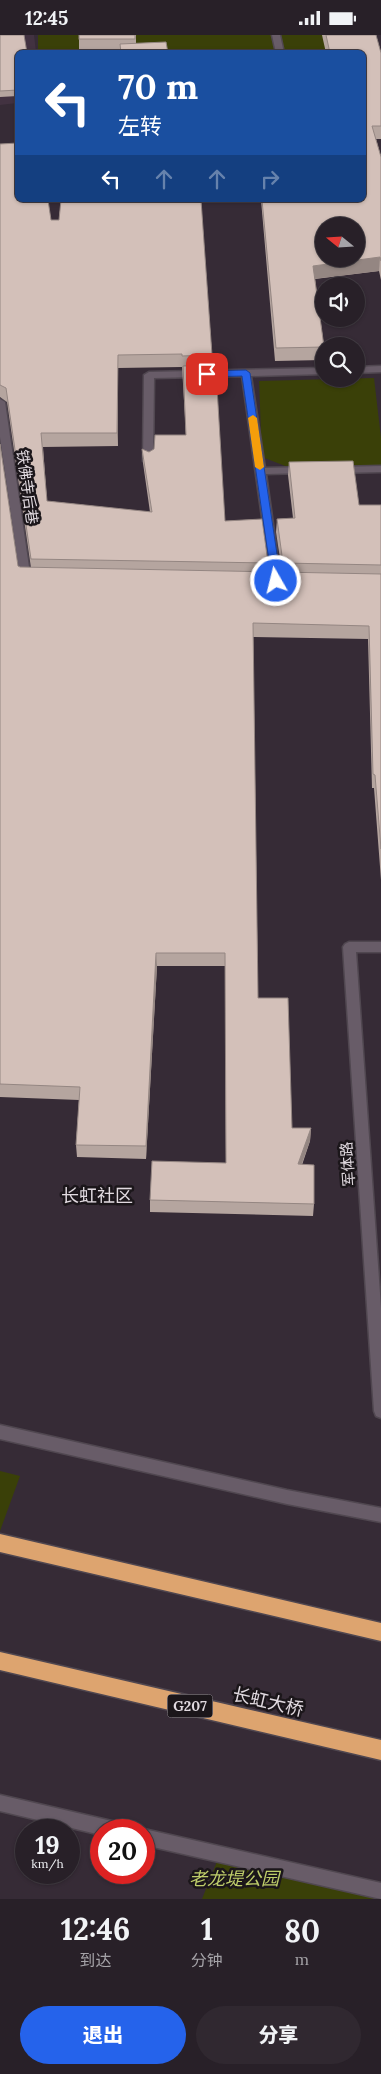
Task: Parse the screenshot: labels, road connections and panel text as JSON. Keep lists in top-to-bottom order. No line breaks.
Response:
{"streets":{"highway":["长虹大桥","G207"],"street":["铁佛寺后巷","军体路"]},"districts":["长虹社区"],"parks":["老龙堤公园"],"north":"left","page":{"status":"12:45","turn":["70 m","左转"],"speed":"19 km/h","limit":"20","eta":["12:46","到达","1","分钟","80","m"],"buttons":["退出","分享"]}}
